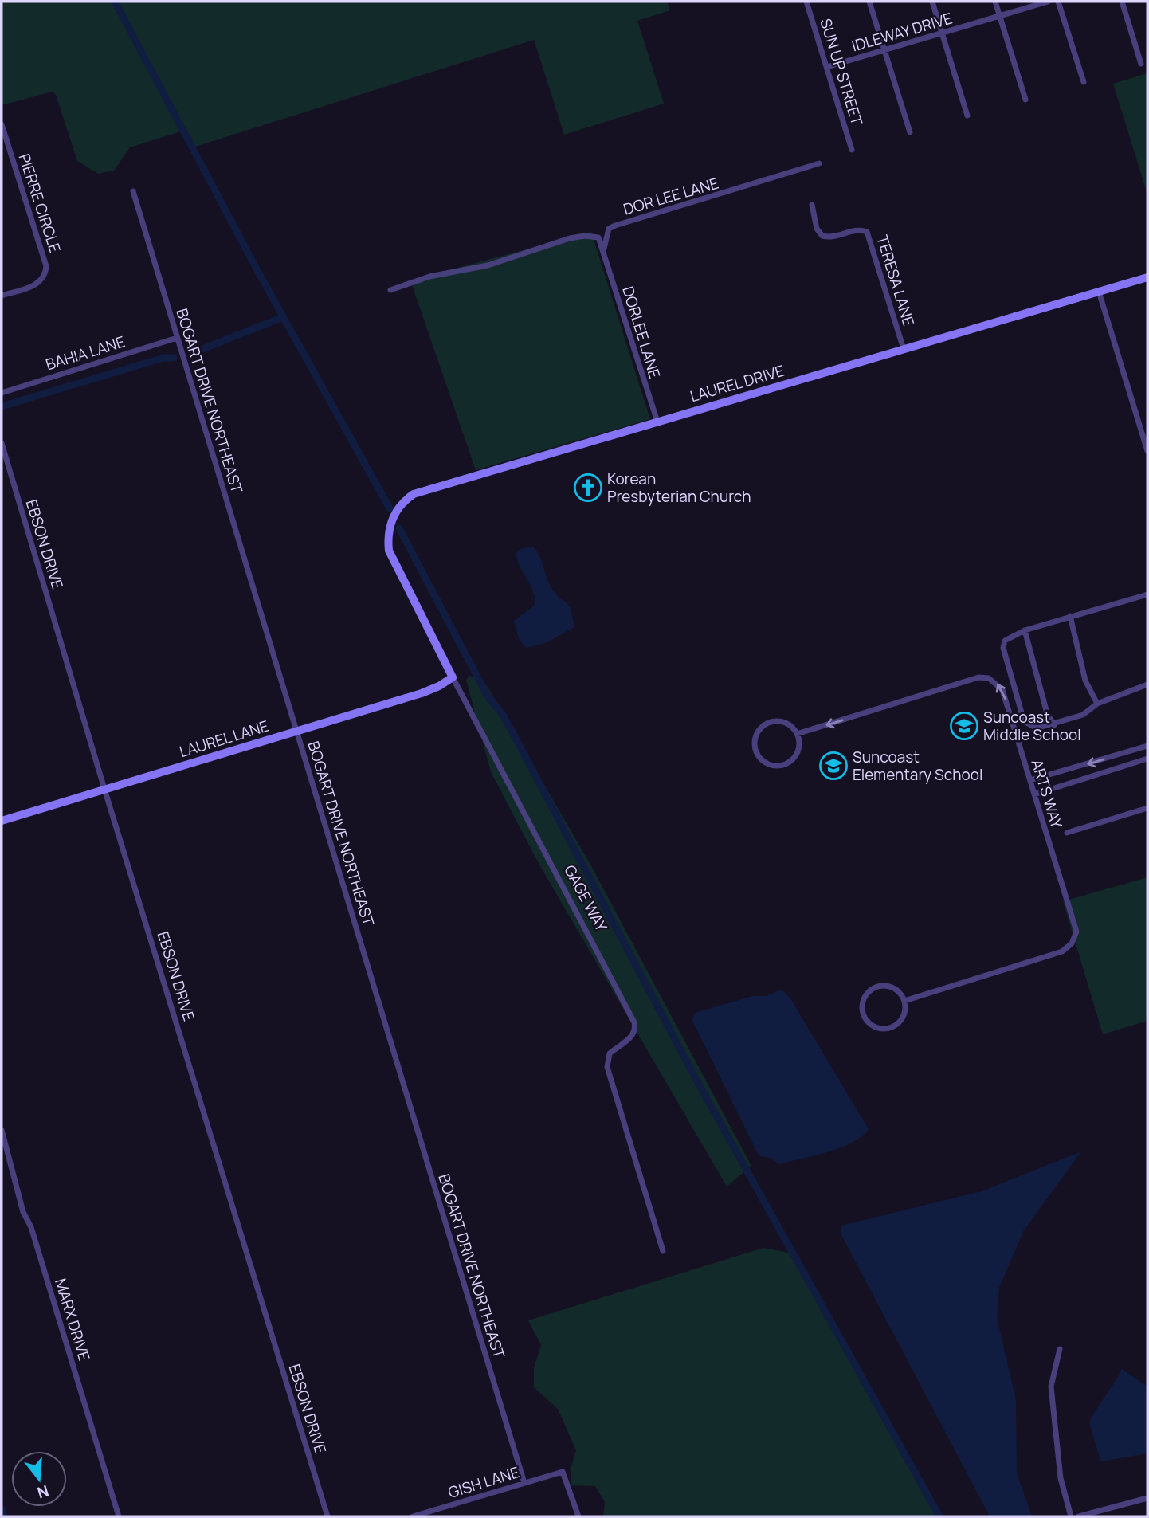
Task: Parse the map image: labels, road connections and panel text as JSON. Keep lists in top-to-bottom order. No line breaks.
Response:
{"streets":{"street":["IDLEWAY DRIVE","SUN UP STREET","DOR LEE LANE","PIERRE CIRCLE","TERESA LANE","DORLEE LANE","BAHIA LANE","LAUREL DRIVE","BOGART DRIVE NORTHEAST","EBSON DRIVE","LAUREL LANE","ARTS WAY","GAGE WAY","MARX DRIVE","GISH LANE"]},"crossings":[["IDLEWAY DRIVE","SUN UP STREET"],["DOR LEE LANE","DORLEE LANE"],["TERESA LANE","LAUREL DRIVE"],["DORLEE LANE","LAUREL DRIVE"],["BAHIA LANE","BOGART DRIVE NORTHEAST"],["LAUREL DRIVE","GAGE WAY"],["BOGART DRIVE NORTHEAST","LAUREL LANE"],["BOGART DRIVE NORTHEAST","GISH LANE"],["EBSON DRIVE","LAUREL LANE"],["LAUREL LANE","GAGE WAY"]],"places":{"church":["Korean Presbyterian Church"],"school or university":["Suncoast Middle School","Suncoast Elementary School"]},"north":"bottom"}
